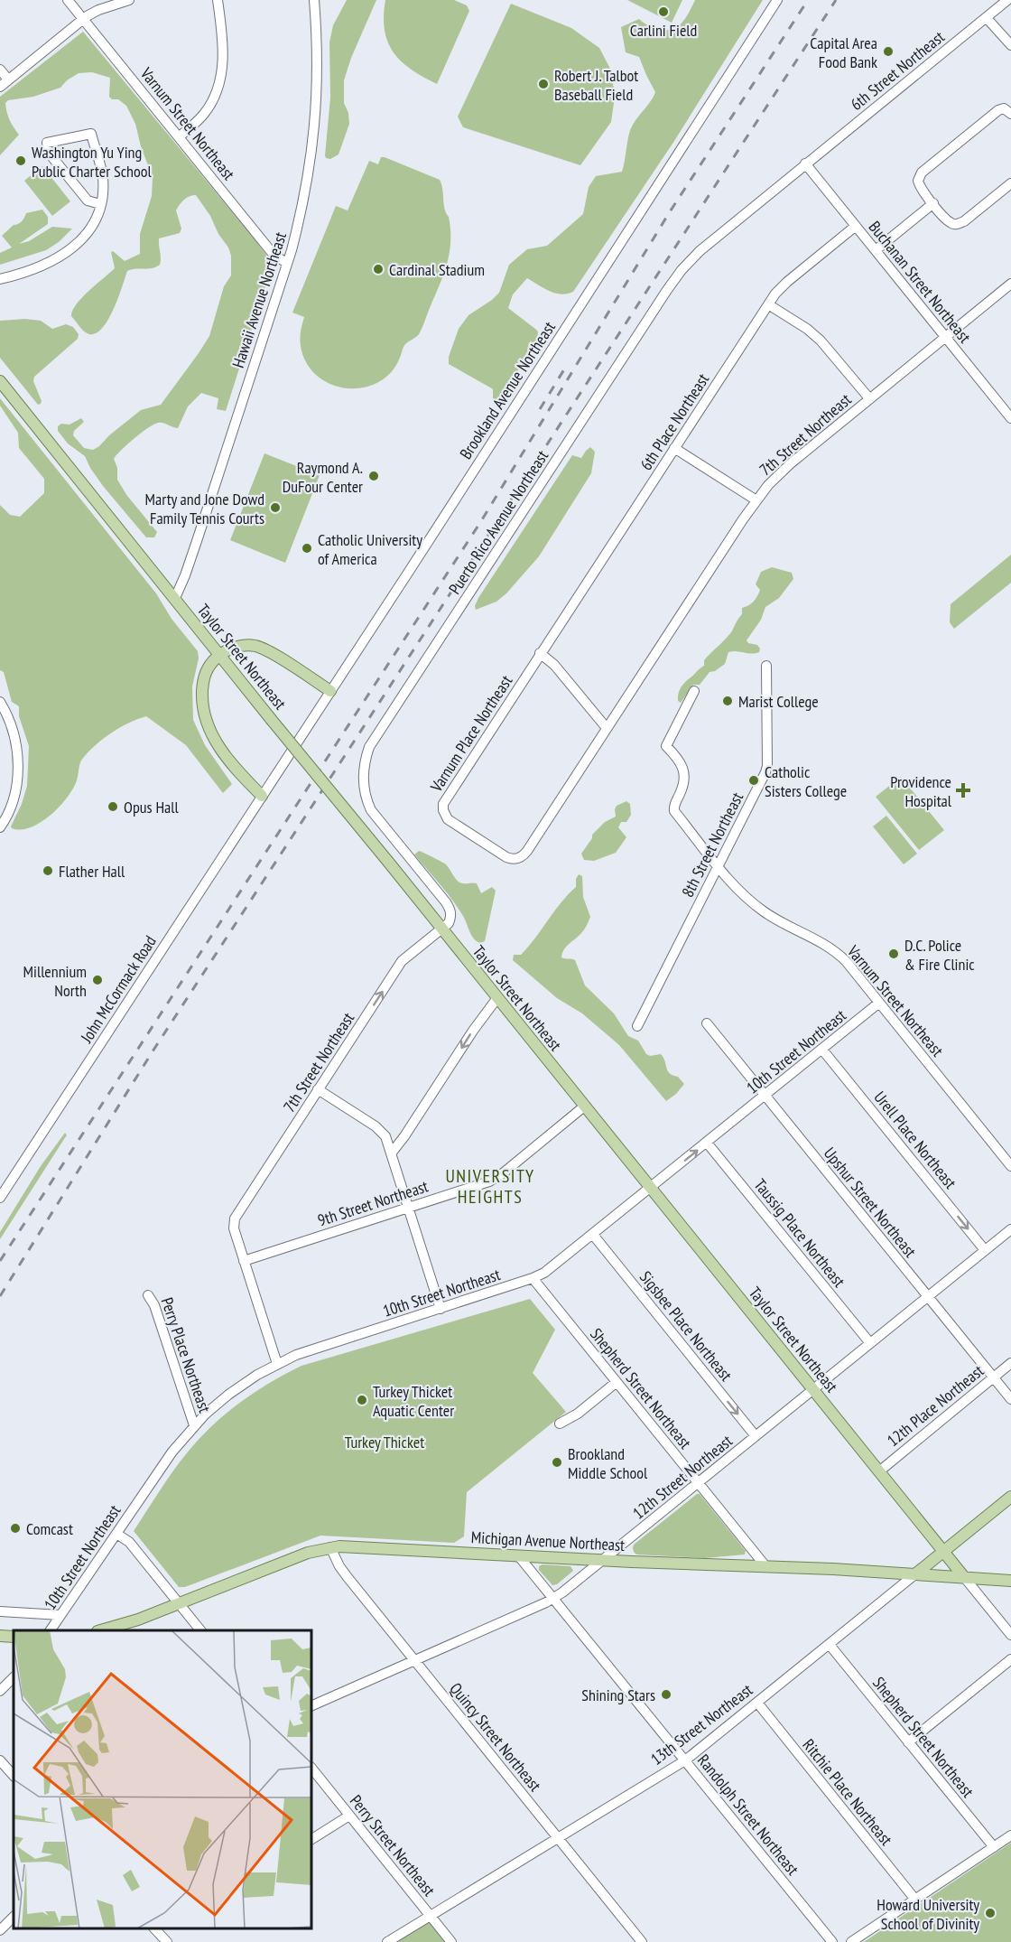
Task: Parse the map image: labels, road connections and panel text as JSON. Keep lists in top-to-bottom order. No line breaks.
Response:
{"streets":{"main road":["Taylor Street Northeast","Michigan Avenue Northeast","13th Street Northeast"],"street":["6th Street Northeast","Varnum Street Northeast","Buchanan Street Northeast","Hawaii Avenue Northeast","Brookland Avenue Northeast","6th Place Northeast","7th Street Northeast","Puerto Rico Avenue Northeast","Varnum Place Northeast","8th Street Northeast","John McCormack Road","10th Street Northeast","Urell Place Northeast","Upshur Street Northeast","9th Street Northeast","Taussig Place Northeast","Sigsbee Place Northeast","Perry Place Northeast","Shepherd Street Northeast","12th Place Northeast","12th Street Northeast","Quincy Street Northeast","Ritchie Place Northeast","Randolph Street Northeast","Perry Street Northeast"]},"crossings":[["6th Street Northeast","Buchanan Street Northeast"],["6th Street Northeast","Puerto Rico Avenue Northeast"],["Varnum Street Northeast","Hawaii Avenue Northeast"],["Varnum Street Northeast","8th Street Northeast"],["Varnum Street Northeast","10th Street Northeast"],["Buchanan Street Northeast","6th Place Northeast"],["Buchanan Street Northeast","7th Street Northeast"],["Buchanan Street Northeast","Puerto Rico Avenue Northeast"],["Hawaii Avenue Northeast","Taylor Street Northeast"],["Brookland Avenue Northeast","John McCormack Road"],["6th Place Northeast","Varnum Place Northeast"],["7th Street Northeast","Puerto Rico Avenue Northeast"],["7th Street Northeast","Taylor Street Northeast"],["7th Street Northeast","Varnum Place Northeast"],["7th Street Northeast","9th Street Northeast"],["Puerto Rico Avenue Northeast","Taylor Street Northeast"],["Taylor Street Northeast","10th Street Northeast"],["Taylor Street Northeast","9th Street Northeast"],["Taylor Street Northeast","12th Place Northeast"],["Taylor Street Northeast","12th Street Northeast"],["Taylor Street Northeast","Michigan Avenue Northeast"],["Taylor Street Northeast","13th Street Northeast"],["10th Street Northeast","Urell Place Northeast"],["10th Street Northeast","Upshur Street Northeast"],["10th Street Northeast","Taussig Place Northeast"],["10th Street Northeast","Sigsbee Place Northeast"],["10th Street Northeast","Perry Place Northeast"],["10th Street Northeast","Shepherd Street Northeast"],["Urell Place Northeast","12th Street Northeast"],["Upshur Street Northeast","12th Place Northeast"],["Upshur Street Northeast","12th Street Northeast"],["Taussig Place Northeast","12th Street Northeast"],["Sigsbee Place Northeast","12th Street Northeast"],["Shepherd Street Northeast","12th Street Northeast"],["Shepherd Street Northeast","Michigan Avenue Northeast"],["Shepherd Street Northeast","13th Street Northeast"],["12th Street Northeast","Michigan Avenue Northeast"],["12th Street Northeast","Quincy Street Northeast"],["12th Street Northeast","Randolph Street Northeast"],["Michigan Avenue Northeast","13th Street Northeast"],["Michigan Avenue Northeast","Quincy Street Northeast"],["Michigan Avenue Northeast","Randolph Street Northeast"],["13th Street Northeast","Quincy Street Northeast"],["13th Street Northeast","Ritchie Place Northeast"],["13th Street Northeast","Randolph Street Northeast"],["13th Street Northeast","Perry Street Northeast"]],"one_way":["Urell Place Northeast","Sigsbee Place Northeast"],"districts":["UNIVERSITY HEIGHTS"],"parks":["Turkey Thicket"],"places":{"other":["Carlini Field","Capital Area Food Bank","Robert J. Talbot Baseball Field","Washington Yu Ying Public Charter School","Cardinal Stadium","Raymond A. DuFour Center","Marty and Jone Dowd Family Tennis Courts","Catholic University of America","Marist College","Catholic Sisters College","Opus Hall","Flather Hall","D.C. Police & Fire Clinic","Millennium North","Turkey Thicket Aquatic Center","Brookland Middle School","Comcast","Shining Stars","Howard University School of Divinity"],"health":["Providence Hospital"]}}
